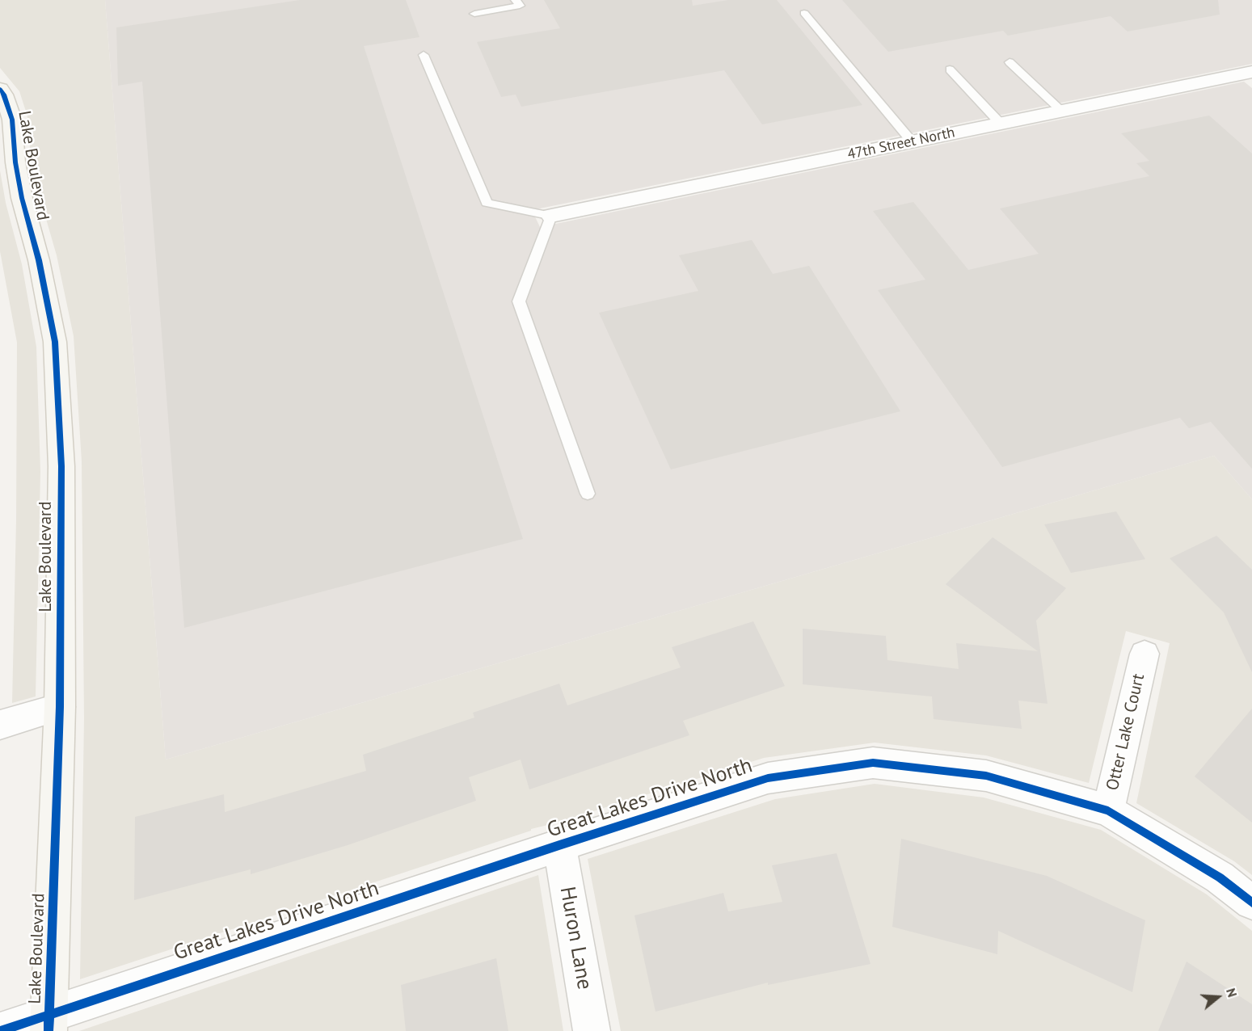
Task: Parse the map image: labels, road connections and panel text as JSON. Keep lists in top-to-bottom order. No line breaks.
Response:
{"streets":{"street":["47th Street North","Lake Boulevard","Otter Lake Court","Great Lakes Drive North","Huron Lane"]},"crossings":[["Lake Boulevard","Great Lakes Drive North"],["Otter Lake Court","Great Lakes Drive North"],["Great Lakes Drive North","Huron Lane"]],"north":"right"}
